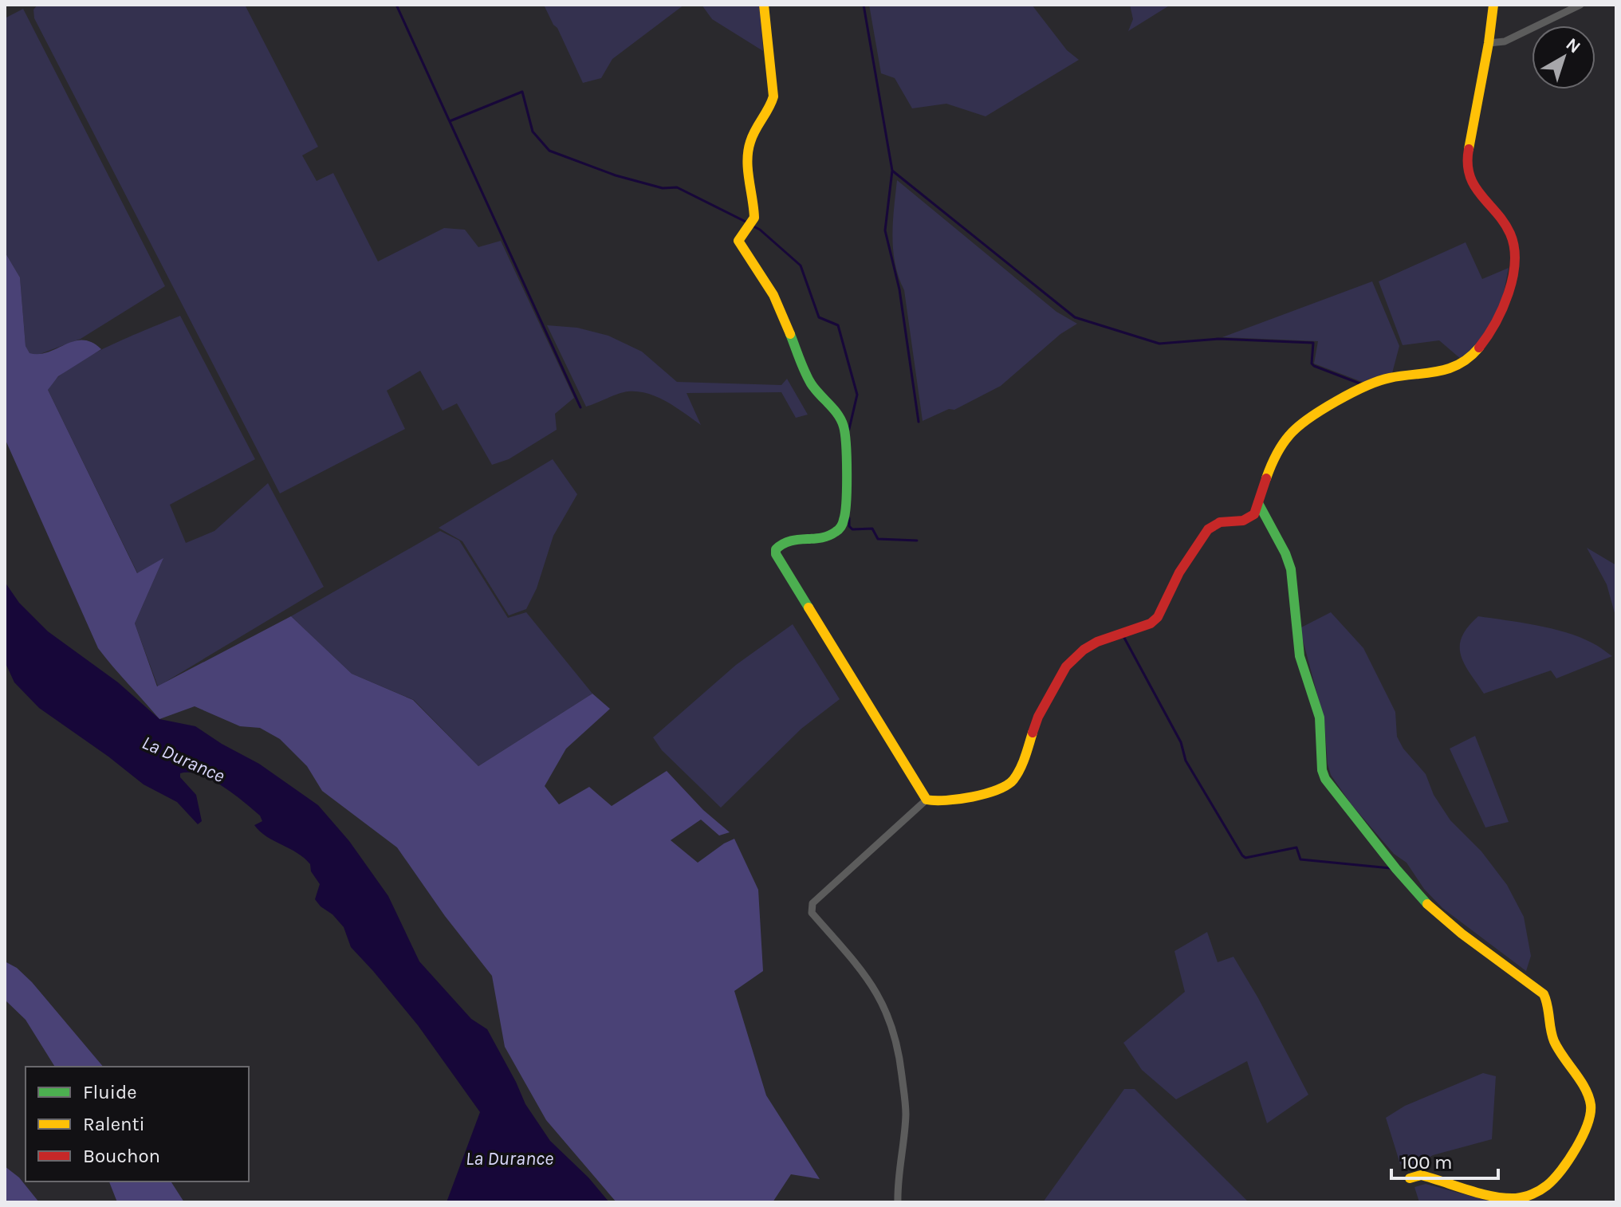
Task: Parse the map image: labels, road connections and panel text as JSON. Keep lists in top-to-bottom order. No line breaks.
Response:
{"water":["La Durance"],"legend":["Fluide","Ralenti","Bouchon"],"scale_bar":"100 m","north":"top right"}
